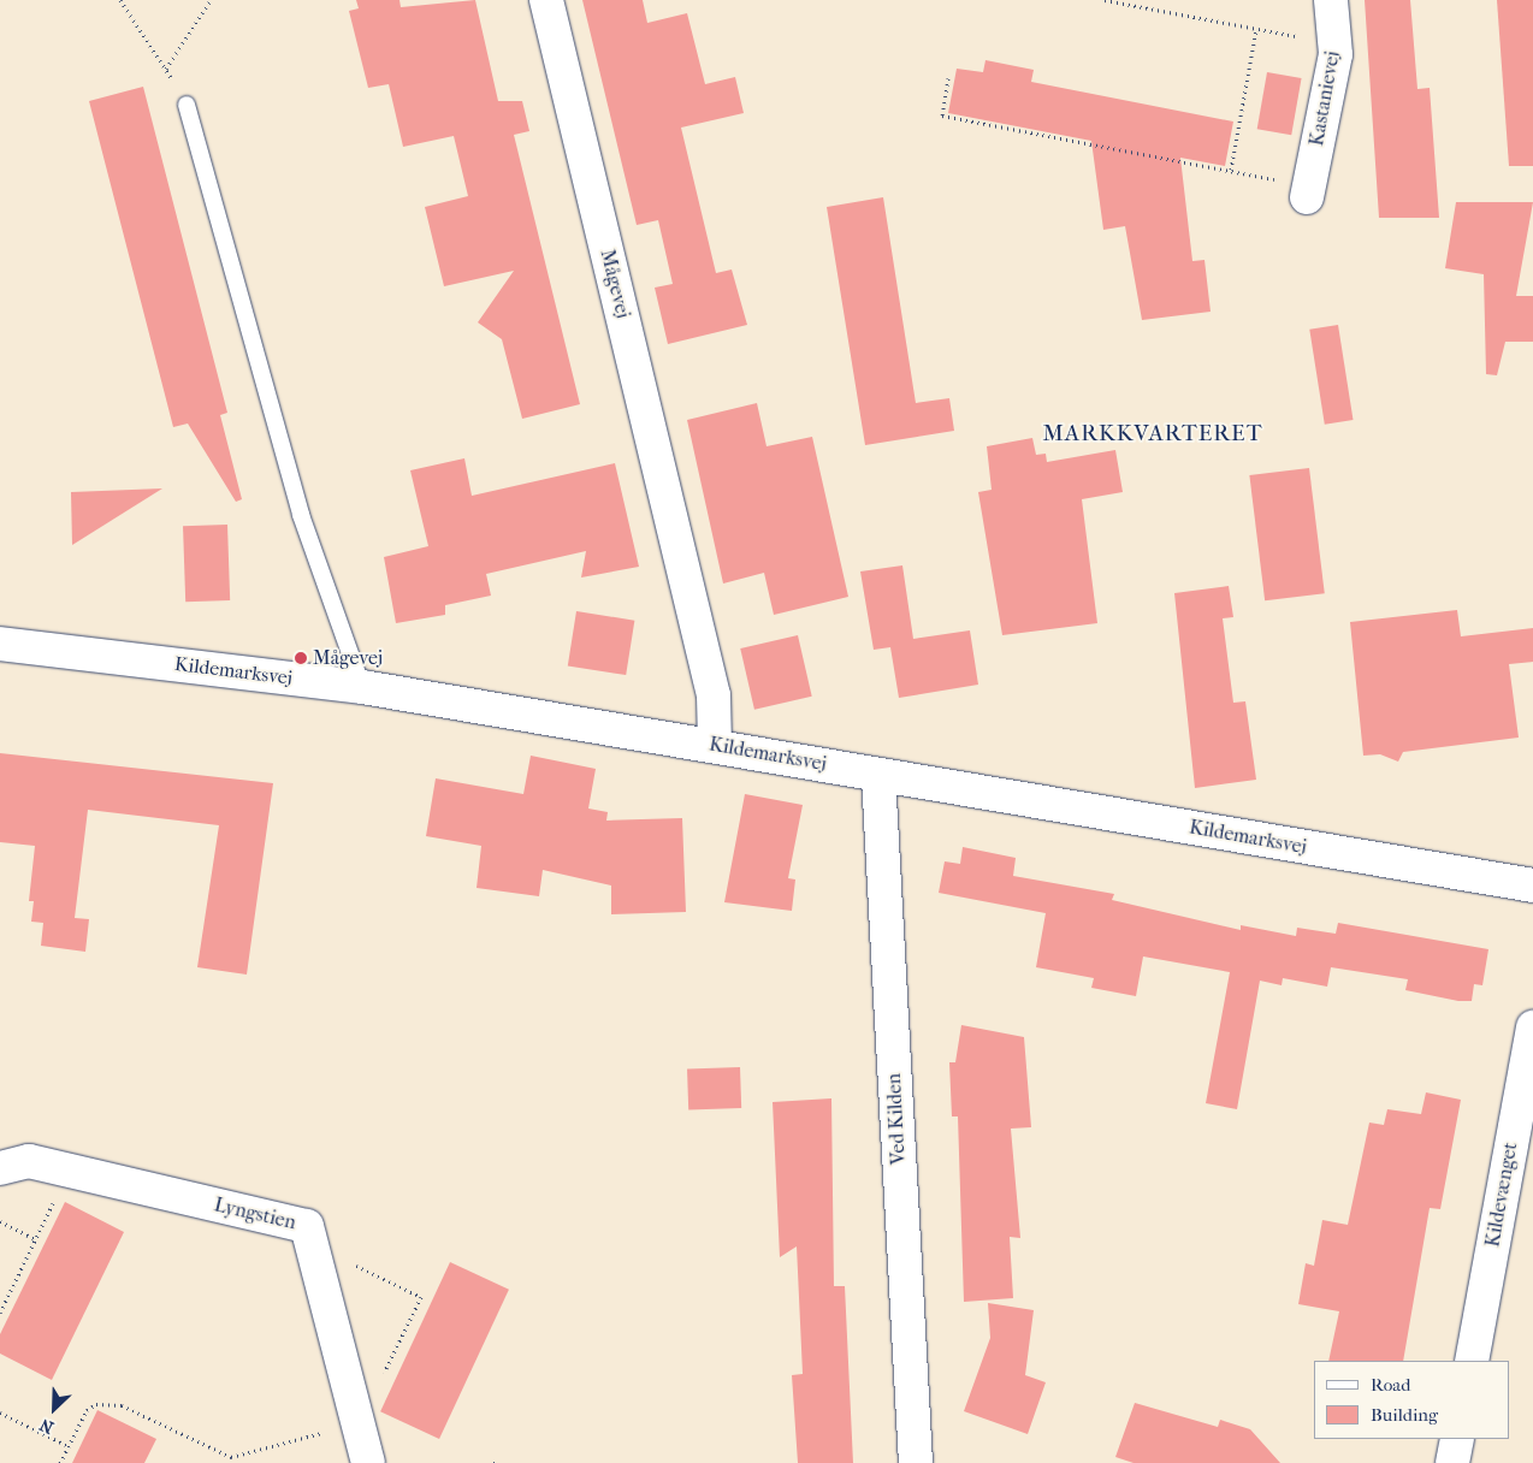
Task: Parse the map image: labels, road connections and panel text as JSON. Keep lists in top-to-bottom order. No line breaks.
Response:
{"streets":{"street":["Kastanievej","Mågevej","Kildemarksvej","Ved Kilden","Kildevænget","Lyngstien"]},"crossings":[["Mågevej","Kildemarksvej"],["Kildemarksvej","Ved Kilden"]],"districts":["MARKKVARTERET"],"places":["Mågevej"],"legend":["Road","Building"],"north":"bottom left"}
